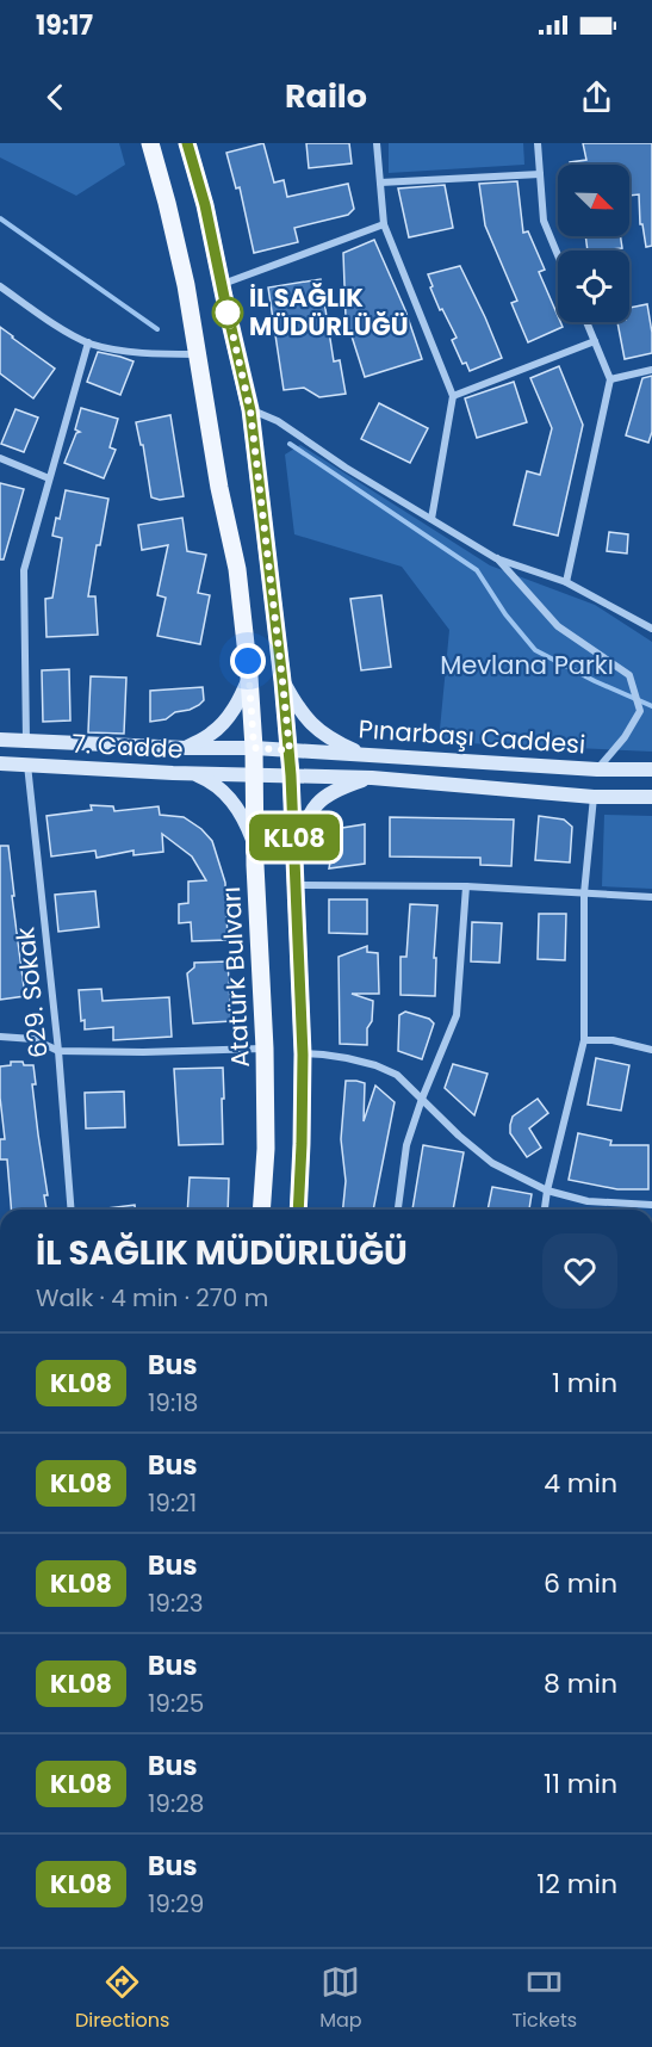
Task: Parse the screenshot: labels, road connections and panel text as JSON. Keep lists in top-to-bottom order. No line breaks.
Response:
{"streets":{"main road":["Atatürk Bulvarı"],"street":["Pınarbaşı Caddesi","7. Cadde","629. Sokak"]},"crossings":[["Pınarbaşı Caddesi","7. Cadde"],["7. Cadde","Atatürk Bulvarı"],["7. Cadde","629. Sokak"]],"parks":["Mevlana Parkı"],"places":["İL SAĞLIK MÜDÜRLÜĞÜ"],"lines":["bus line KL08"],"north":"bottom right","page":{"status":"19:17","header":"Railo","on_map":"KL08","heading":["İL SAĞLIK MÜDÜRLÜĞÜ","Walk · 4 min · 270 m"],"list":[{"mark":"KL08","name":"Bus","note":"19:18","value":"1 min"},{"mark":"KL08","name":"Bus","note":"19:21","value":"4 min"},{"mark":"KL08","name":"Bus","note":"19:23","value":"6 min"},{"mark":"KL08","name":"Bus","note":"19:25","value":"8 min"},{"mark":"KL08","name":"Bus","note":"19:28","value":"11 min"},{"mark":"KL08","name":"Bus","note":"19:29","value":"12 min"}],"tabs":["Directions","Map","Tickets"]}}
